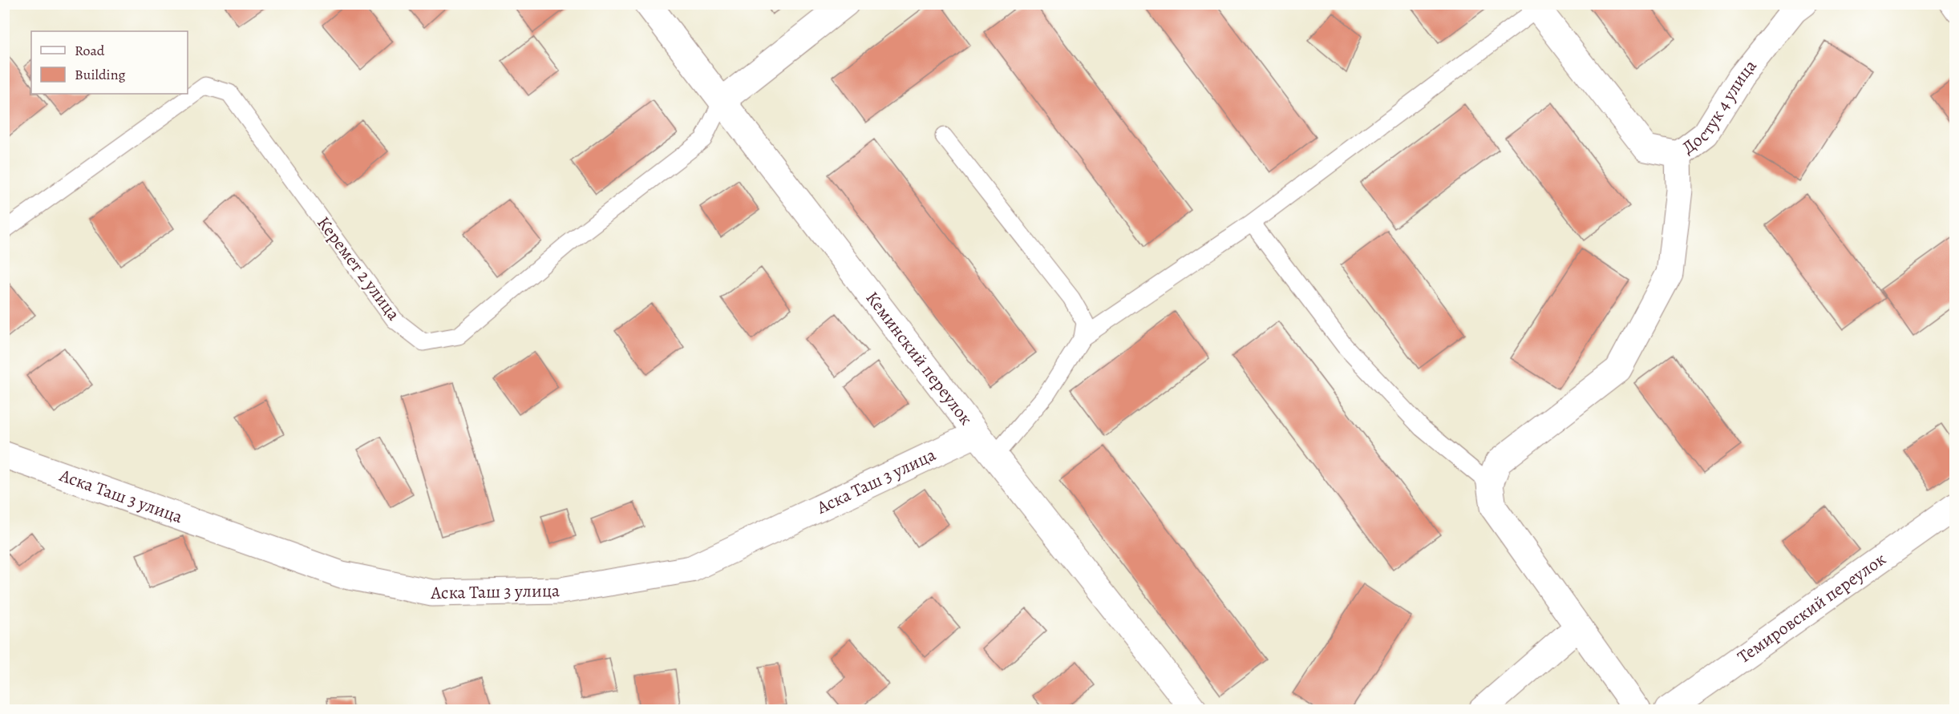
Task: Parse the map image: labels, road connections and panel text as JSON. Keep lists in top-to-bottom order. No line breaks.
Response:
{"streets":{"street":["Достук 4 улица","Кеминский переулок","Аска Таш 3 улица","Темировский переулок"],"lane":["Керемет 2 улица"]},"crossings":[["Керемет 2 улица","Кеминский переулок"],["Кеминский переулок","Аска Таш 3 улица"]],"legend":["Road","Building"]}
